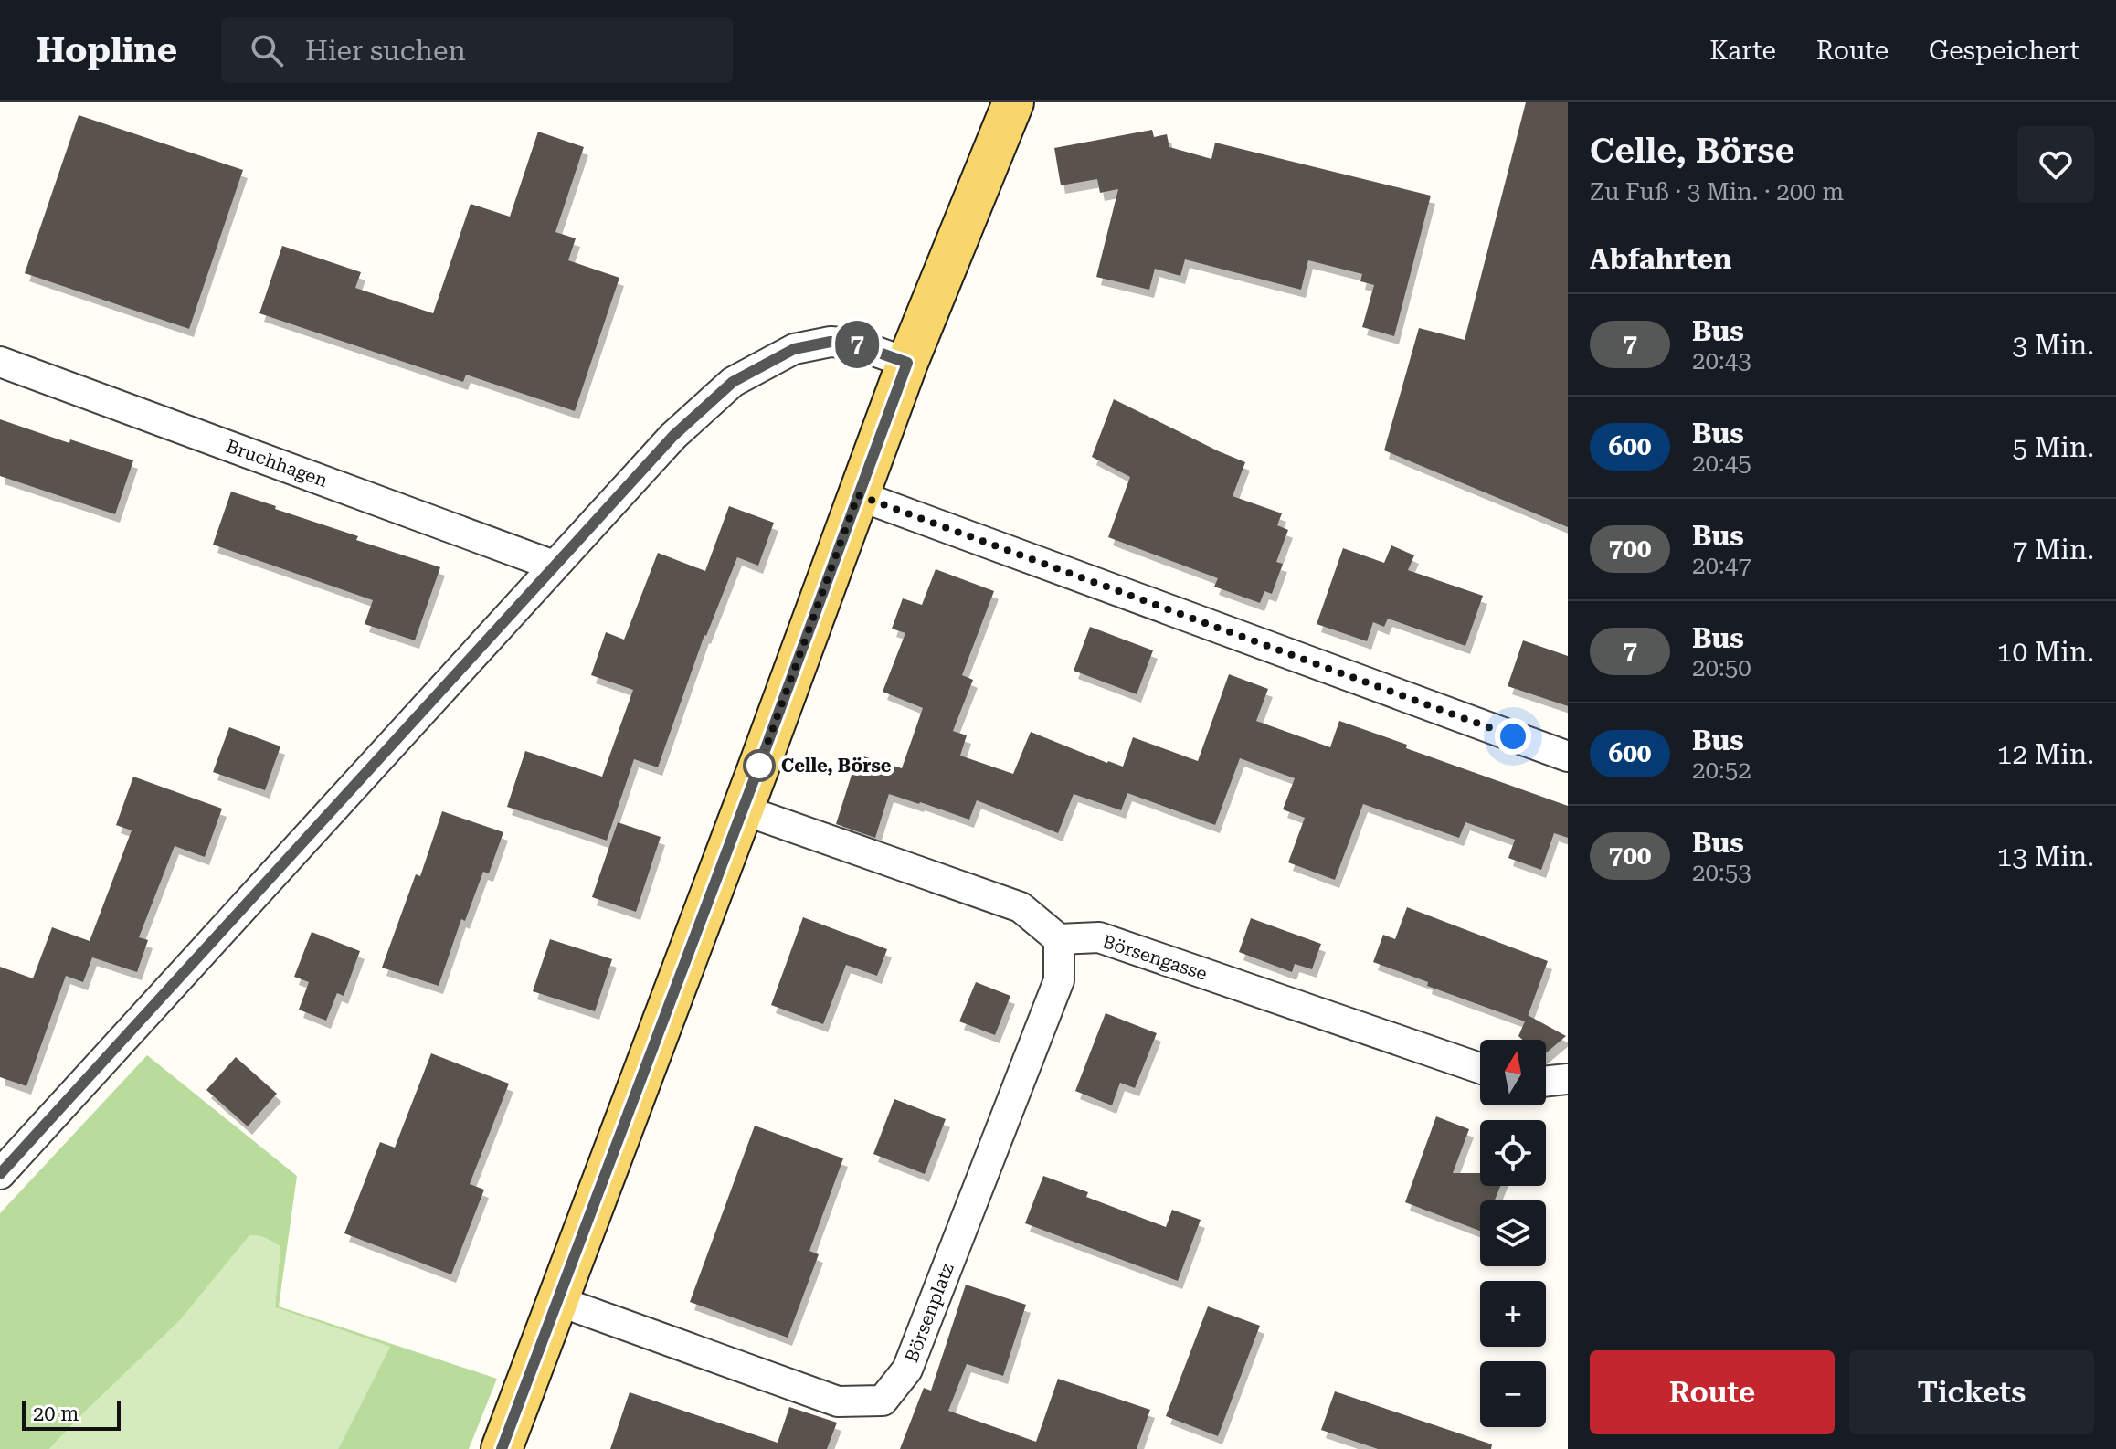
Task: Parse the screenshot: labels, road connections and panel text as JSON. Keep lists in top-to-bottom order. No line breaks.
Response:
{"streets":{"street":["Bruchhagen","Börsengasse","Börsenplatz"]},"crossings":[["Börsengasse","Börsenplatz"]],"places":["Celle, Börse"],"lines":["bus line 7"],"scale_bar":"20 m","north":"top","page":{"header":"Hopline","search":"Hier suchen","nav":["Karte","Route","Gespeichert"],"on_map":"7","heading":[["Celle, Börse","Zu Fuß · 3 Min. · 200 m"],"Abfahrten"],"list":[{"mark":"7","name":"Bus","note":"20:43","value":"3 Min."},{"mark":"600","name":"Bus","note":"20:45","value":"5 Min."},{"mark":"700","name":"Bus","note":"20:47","value":"7 Min."},{"mark":"7","name":"Bus","note":"20:50","value":"10 Min."},{"mark":"600","name":"Bus","note":"20:52","value":"12 Min."},{"mark":"700","name":"Bus","note":"20:53","value":"13 Min."}],"map_buttons":["+","−"],"buttons":["Route","Tickets"],"scale":"20 m"}}
